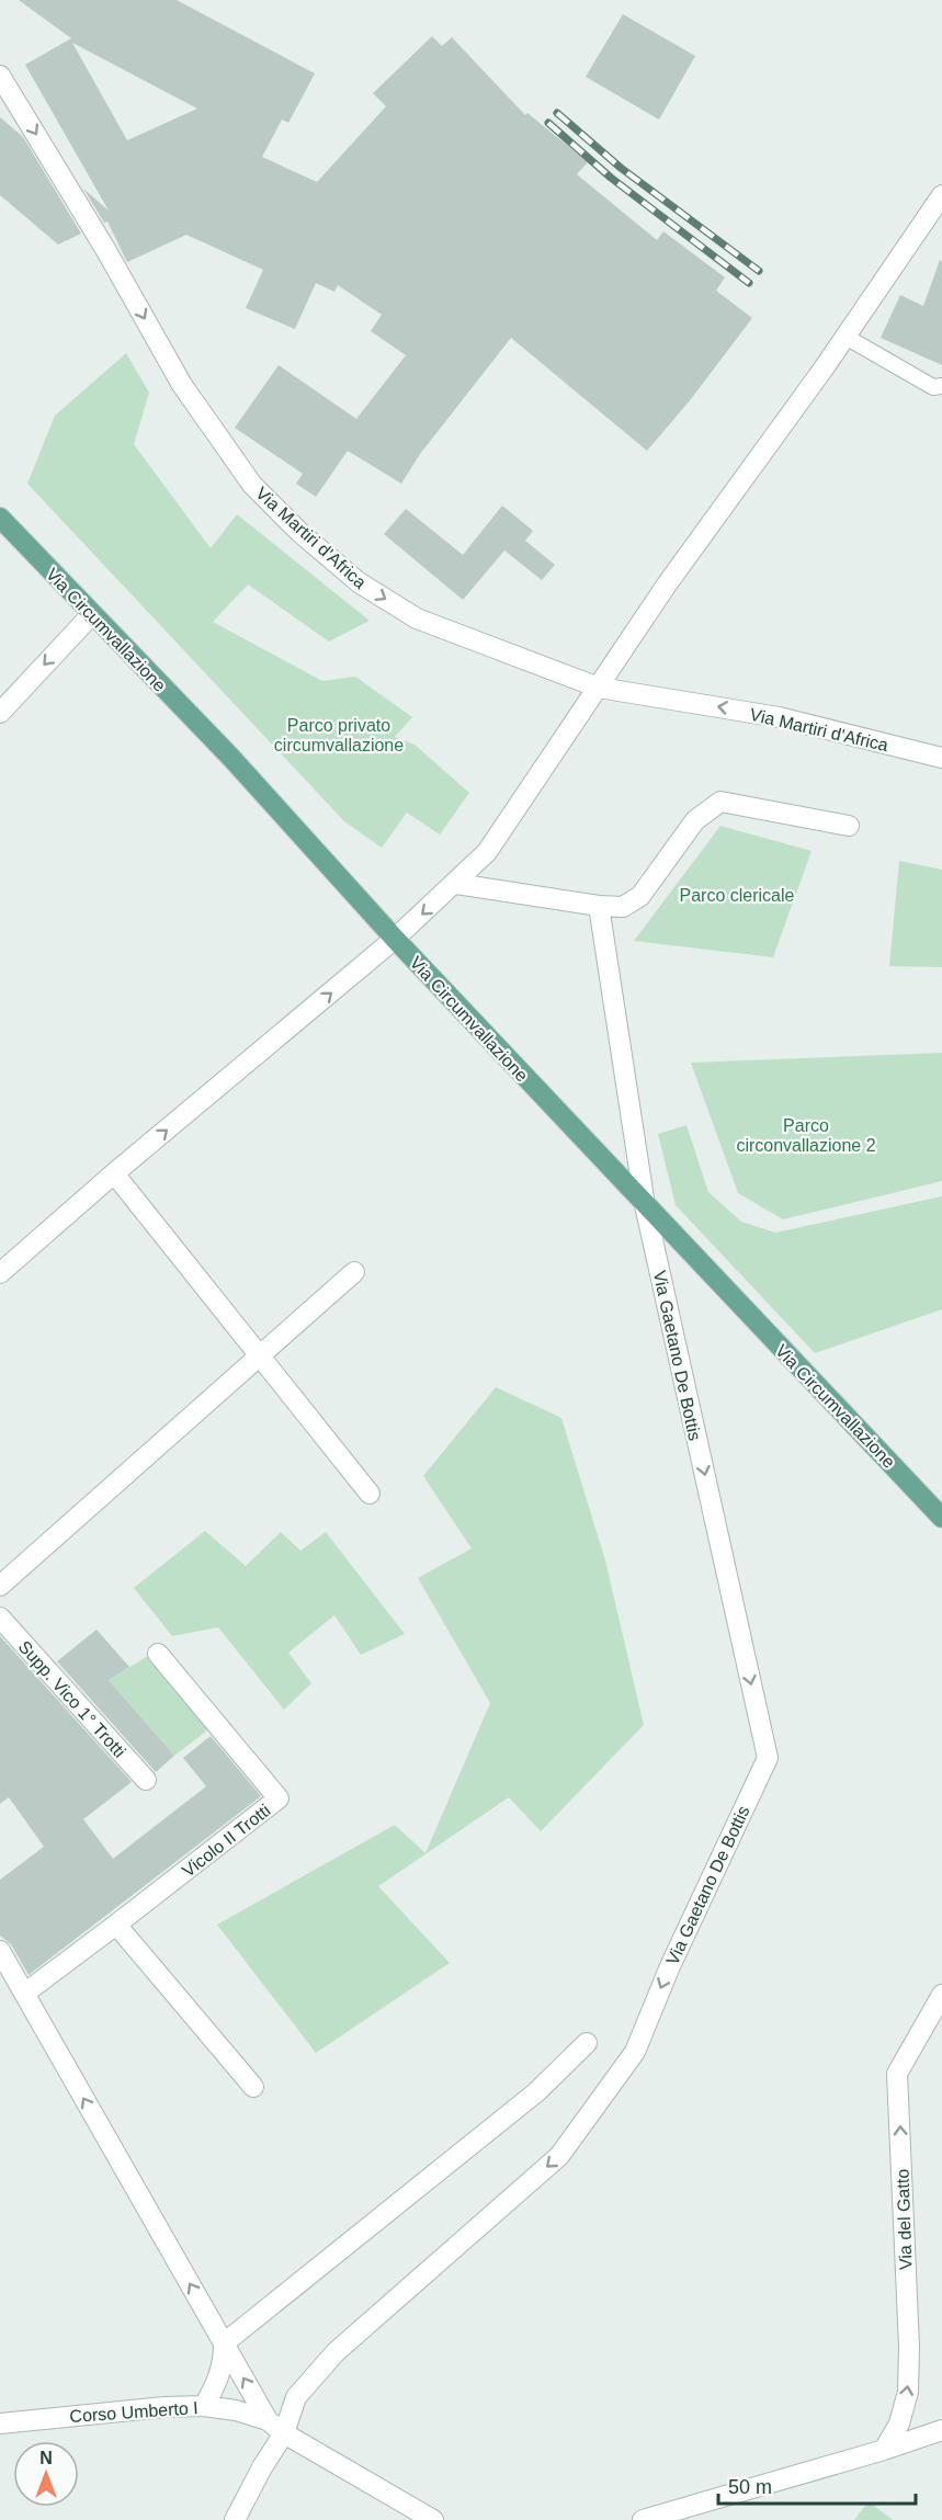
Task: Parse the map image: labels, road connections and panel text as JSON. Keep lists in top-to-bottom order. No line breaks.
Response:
{"streets":{"main road":["Via Circumvallazione"],"street":["Via Martiri d'Africa","Via Gaetano De Bottis","Supp. Vico 1° Trotti","Vicolo II Trotti","Via del Gatto","Corso Umberto I"]},"crossings":[["Via Circumvallazione","Via Gaetano De Bottis"]],"one_way":["Via Gaetano De Bottis","Via del Gatto"],"parks":["Parco privato circumvallazione","Parco clericale","Parco circonvallazione 2"],"scale_bar":"50 m","north":"top"}
